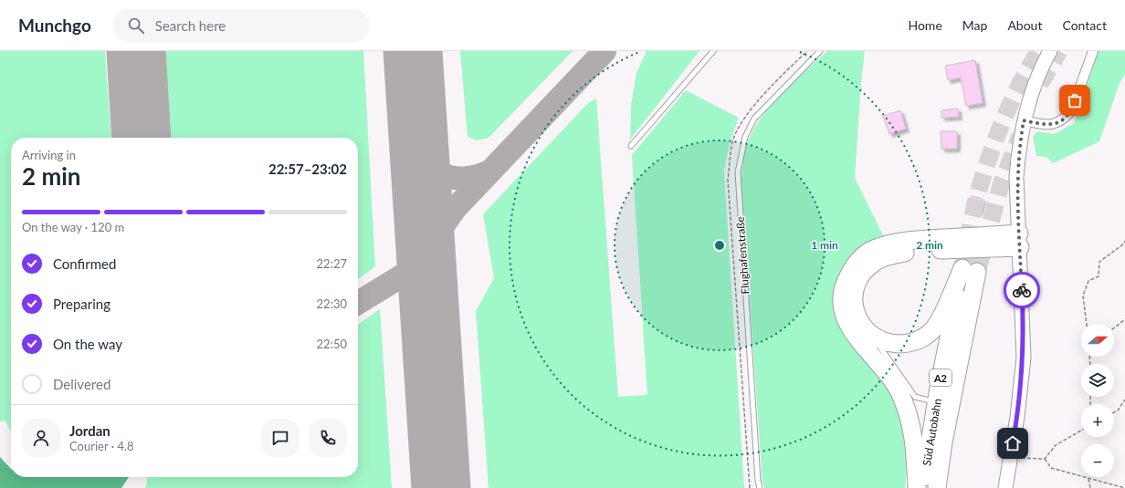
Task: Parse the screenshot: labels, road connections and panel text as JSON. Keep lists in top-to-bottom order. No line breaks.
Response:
{"streets":{"highway":["A2","Süd Autobahn"],"lane":["Flughafenstraße"]},"north":"right","page":{"header":"Munchgo","search":"Search here","nav":["Home","Map","About","Contact"],"heading":["2 min","Arriving in","22:57–23:02"],"panel":["Jordan","Courier · 4.8"],"bar":"On the way · 120 m","list":[["Confirmed","22:27"],["Preparing","22:30"],["On the way","22:50"],"Delivered"],"map_buttons":["+","−"]},"rings":["1 min","2 min"]}
